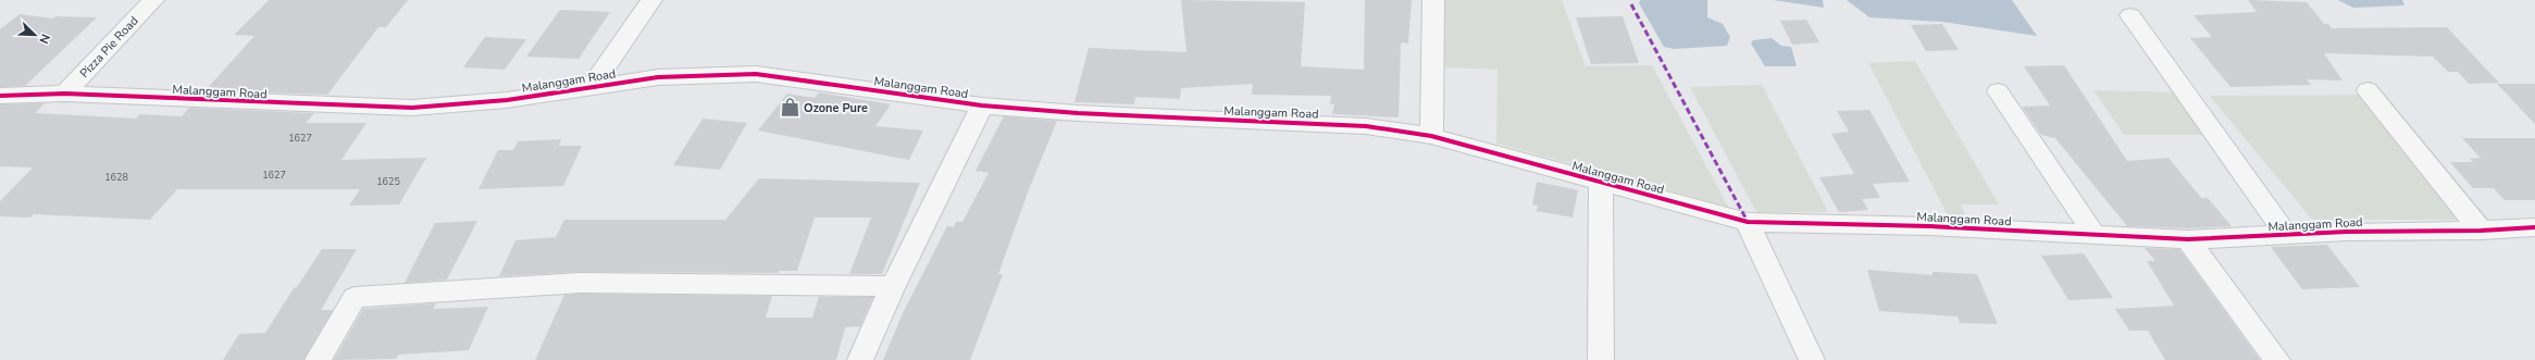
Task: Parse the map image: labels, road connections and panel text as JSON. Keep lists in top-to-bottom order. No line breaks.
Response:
{"streets":{"street":["Pizza Pie Road","Malanggam Road"]},"crossings":[["Pizza Pie Road","Malanggam Road"]],"places":{"shop":["Ozone Pure"]},"house_numbers":["1627","1627","1628","1625"],"north":"bottom right"}
